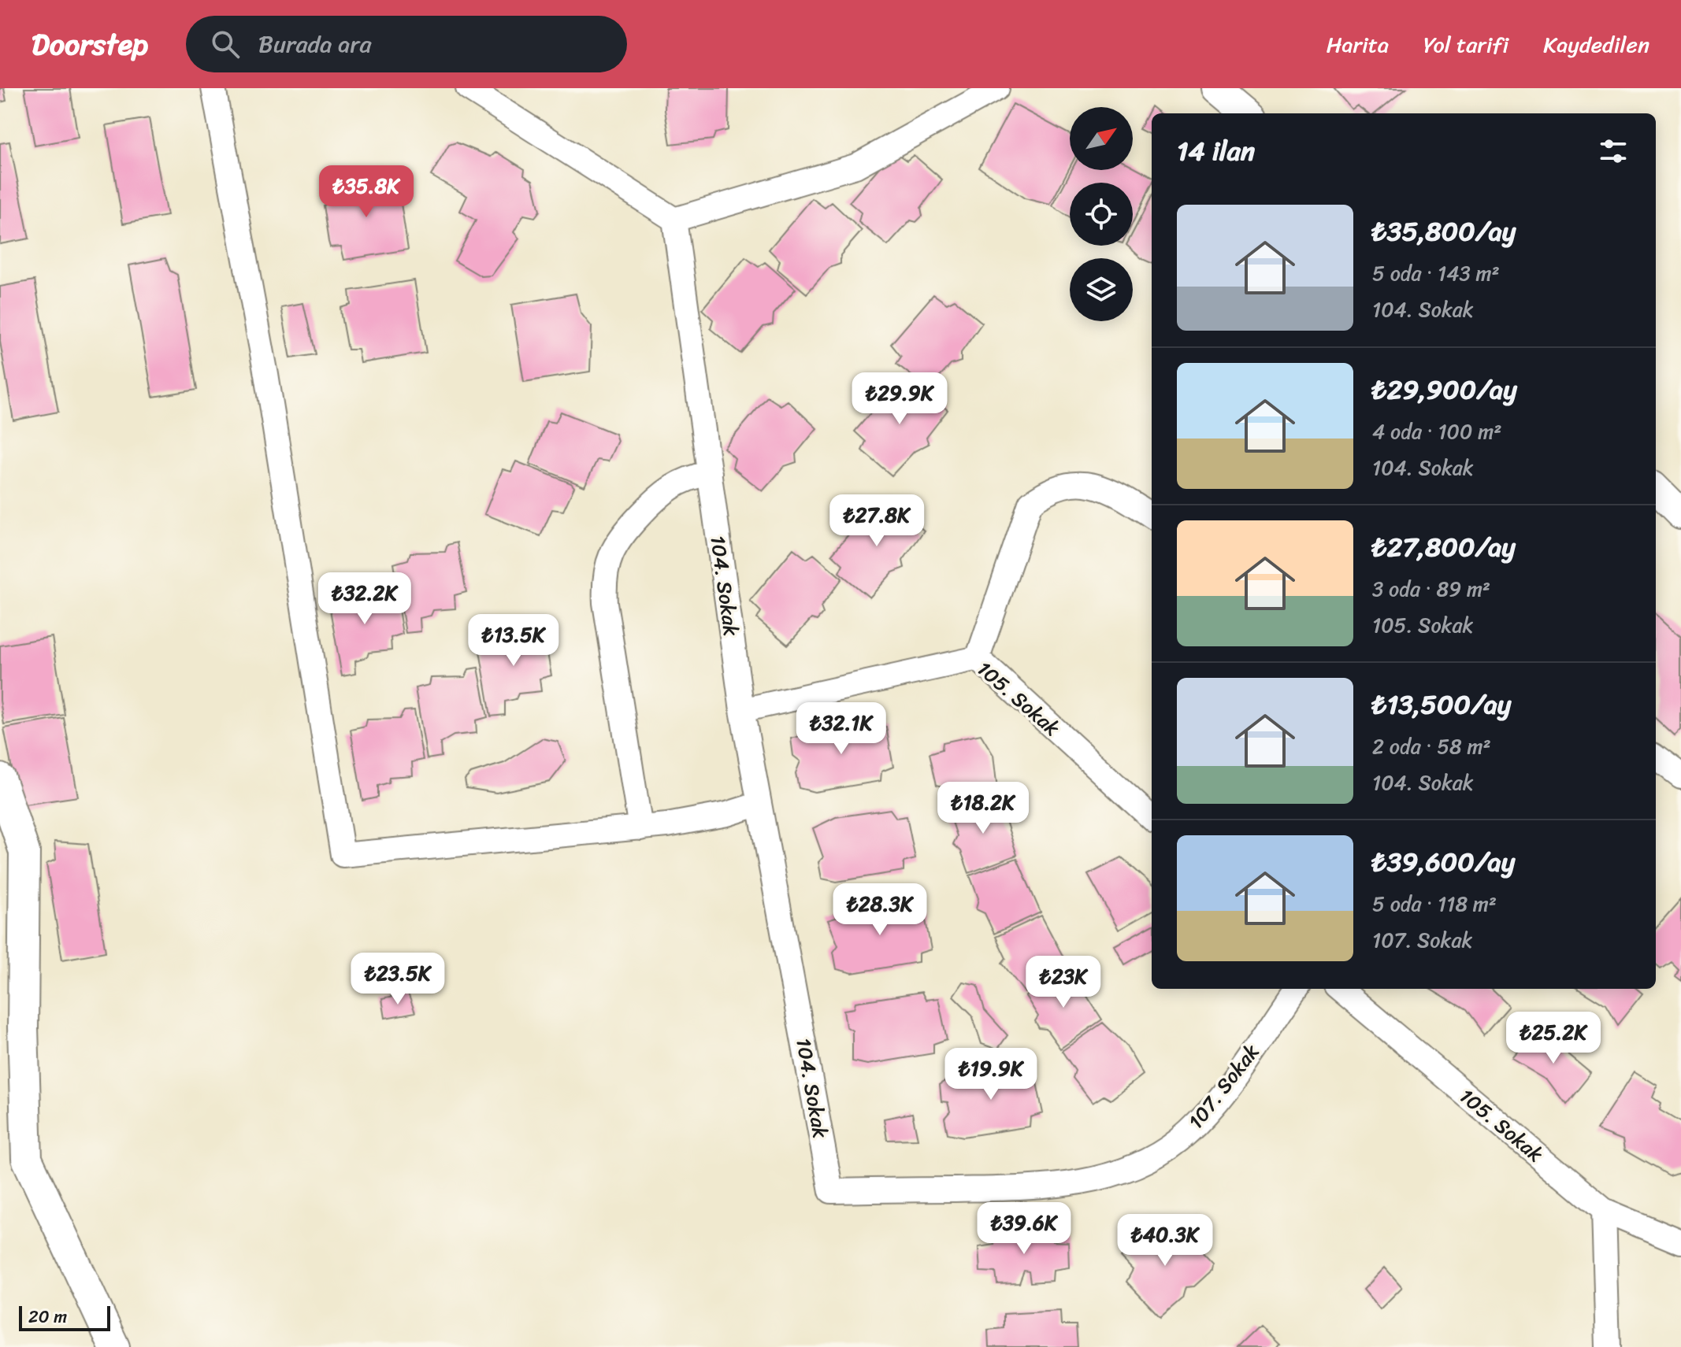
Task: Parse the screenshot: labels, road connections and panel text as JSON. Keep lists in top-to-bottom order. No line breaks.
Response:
{"streets":{"street":["104. Sokak","105. Sokak","107. Sokak"]},"crossings":[["104. Sokak","105. Sokak"],["104. Sokak","107. Sokak"]],"scale_bar":"20 m","north":"top right","page":{"header":"Doorstep","search":"Burada ara","nav":["Harita","Yol tarifi","Kaydedilen"],"heading":"14 ilan","price":["₺35.8K","₺29.9K","₺27.8K","₺32.2K","₺13.5K","₺32.1K","₺18.2K","₺28.3K","₺23.5K","₺23K","₺25.2K","₺19.9K","₺39.6K","₺40.3K"],"list":[{"name":"₺35,800/ay","note":"5 oda · 143 m² · 104. Sokak"},{"name":"₺29,900/ay","note":"4 oda · 100 m² · 104. Sokak"},{"name":"₺27,800/ay","note":"3 oda · 89 m² · 105. Sokak"},{"name":"₺13,500/ay","note":"2 oda · 58 m² · 104. Sokak"},{"name":"₺39,600/ay","note":"5 oda · 118 m² · 107. Sokak"}],"scale":"20 m"}}
